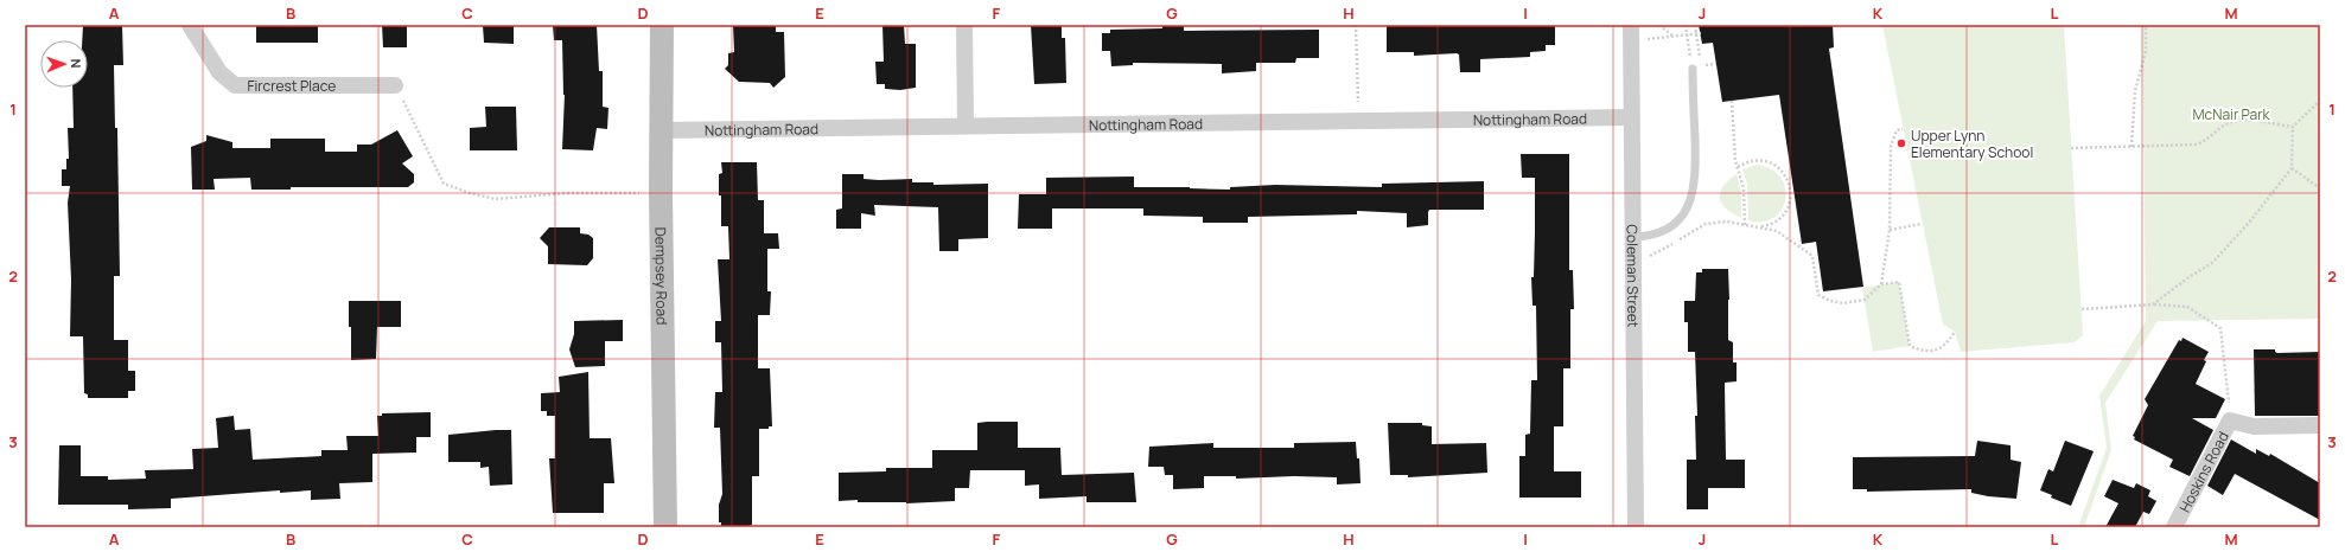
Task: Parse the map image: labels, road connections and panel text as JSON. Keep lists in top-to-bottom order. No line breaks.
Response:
{"streets":{"street":["Fircrest Place","Nottingham Road","Dempsey Road","Coleman Street","Hoskins Road"]},"crossings":[["Nottingham Road","Dempsey Road"],["Nottingham Road","Coleman Street"]],"parks":["McNair Park"],"places":["Upper Lynn Elementary School"],"north":"right","grid":{"columns":["A","B","C","D","E","F","G","H","I","J","K","L","M"],"rows":["1","2","3"]}}
